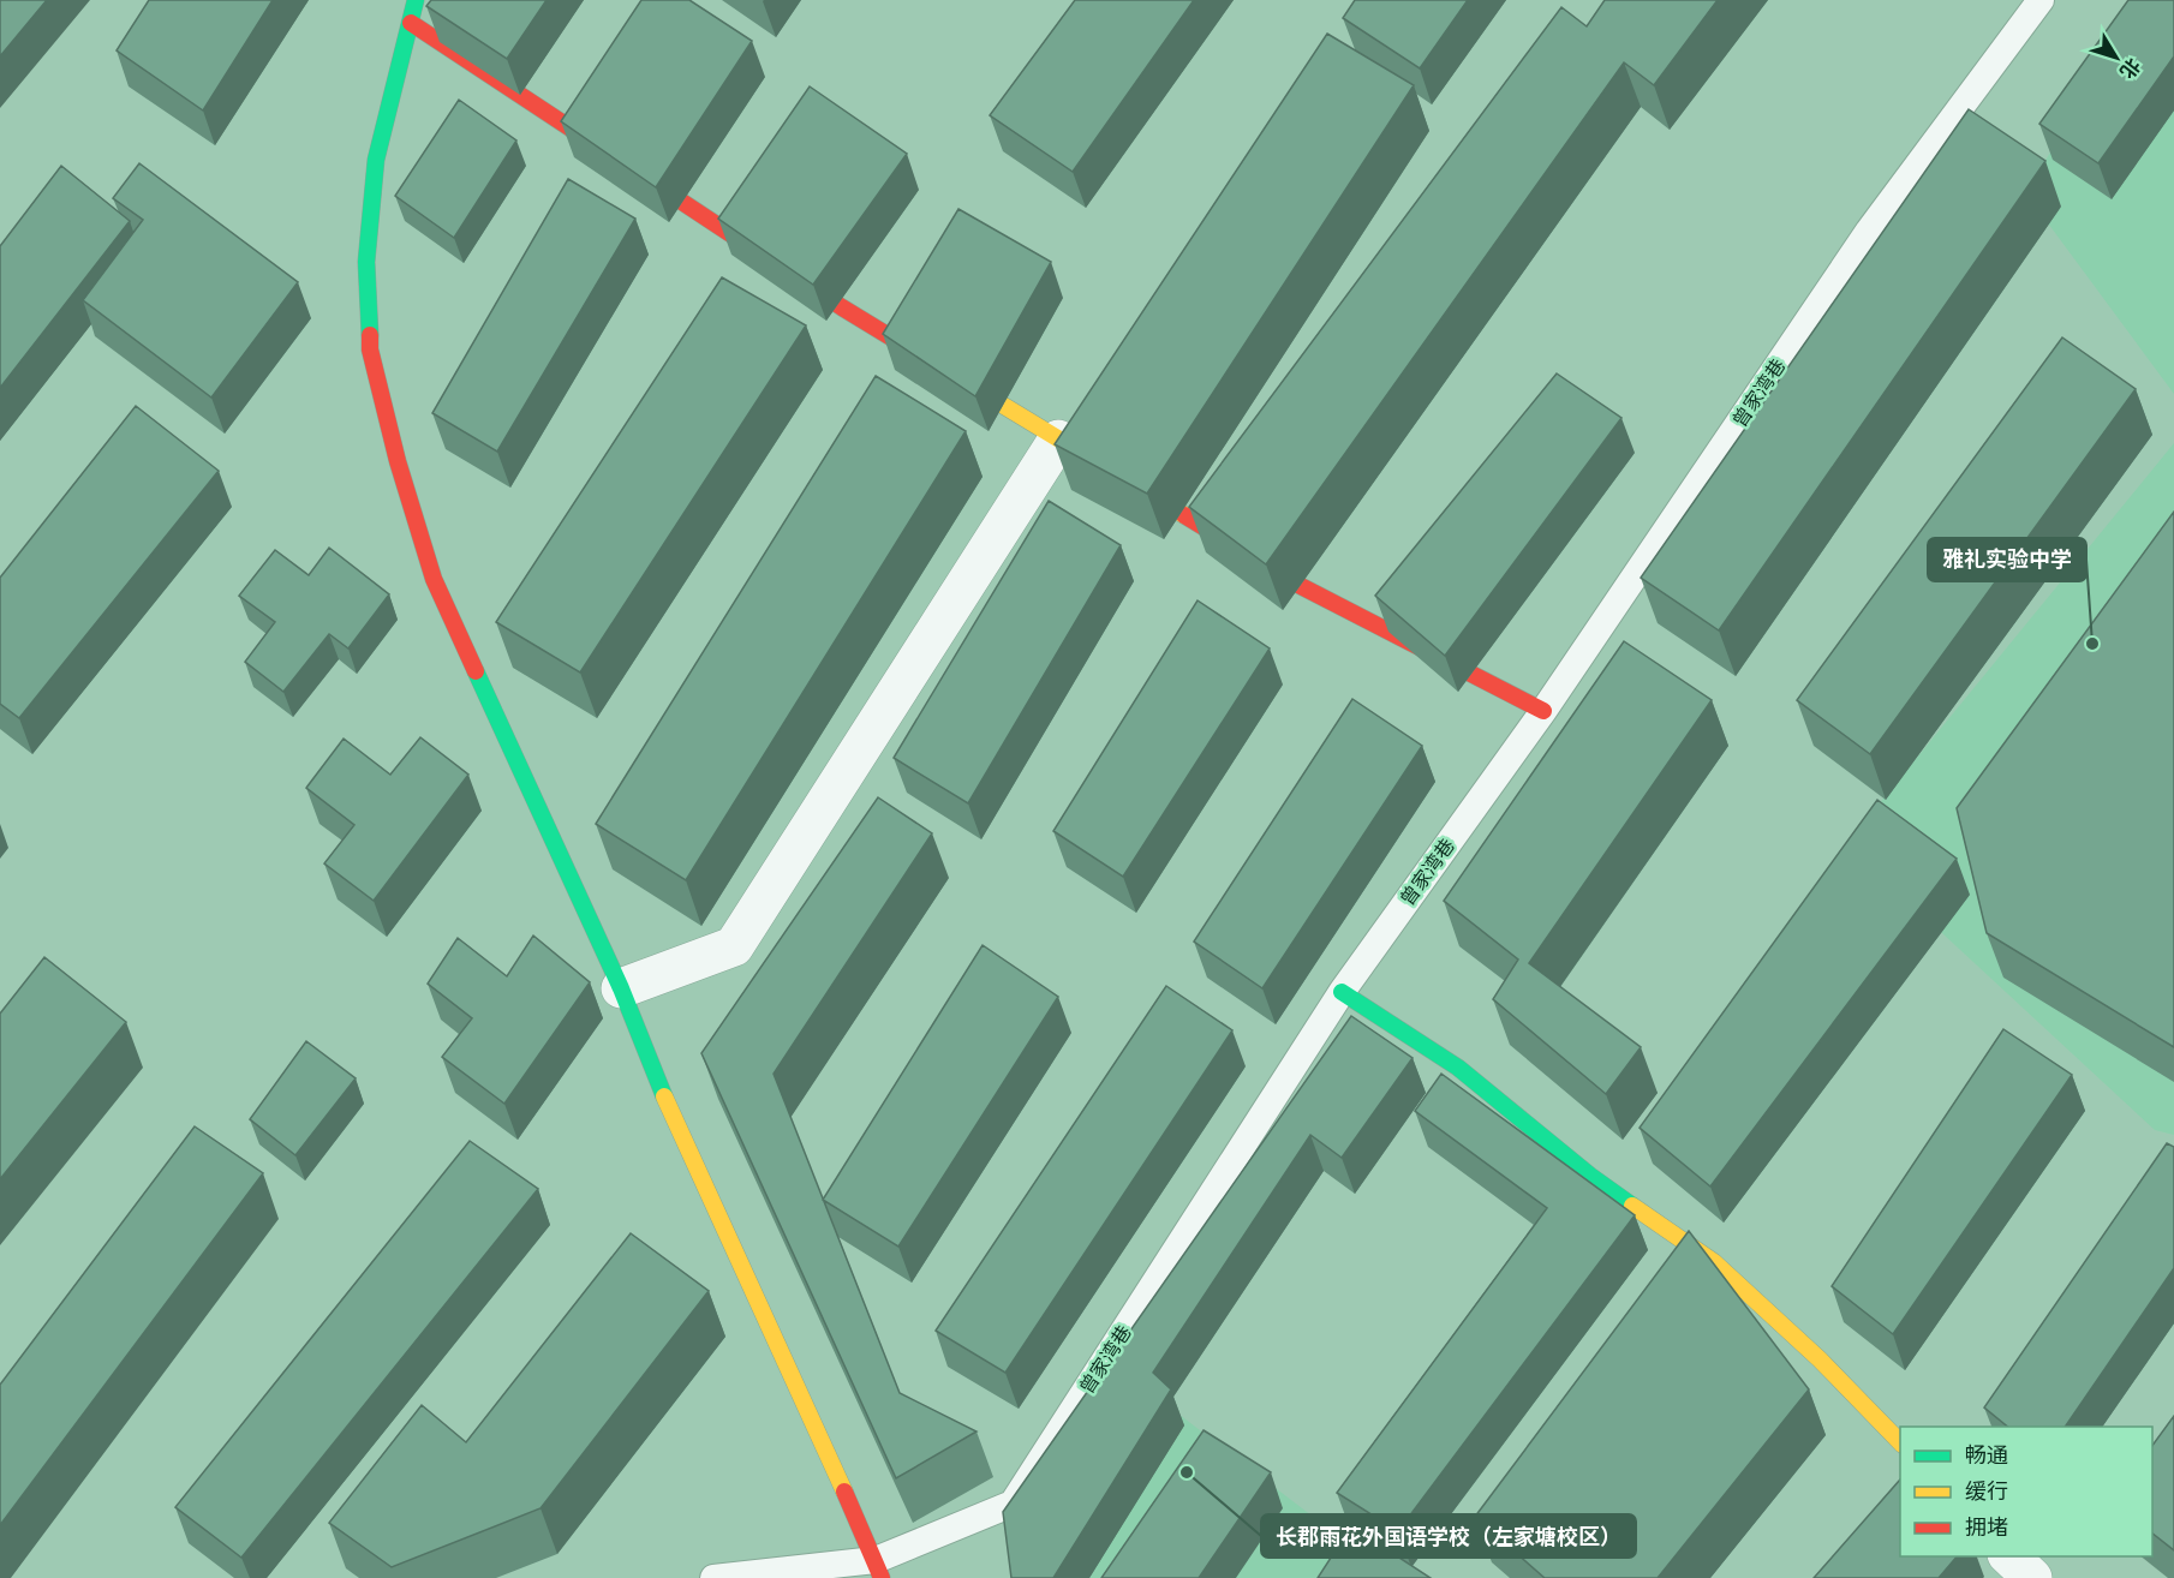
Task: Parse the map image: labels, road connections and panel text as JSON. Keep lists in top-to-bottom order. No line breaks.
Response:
{"streets":{"lane":["曾家湾巷"]},"places":["雅礼实验中学","长郡雨花外国语学校（左家塘校区）"],"legend":["畅通","缓行","拥堵"],"north":"bottom right"}
